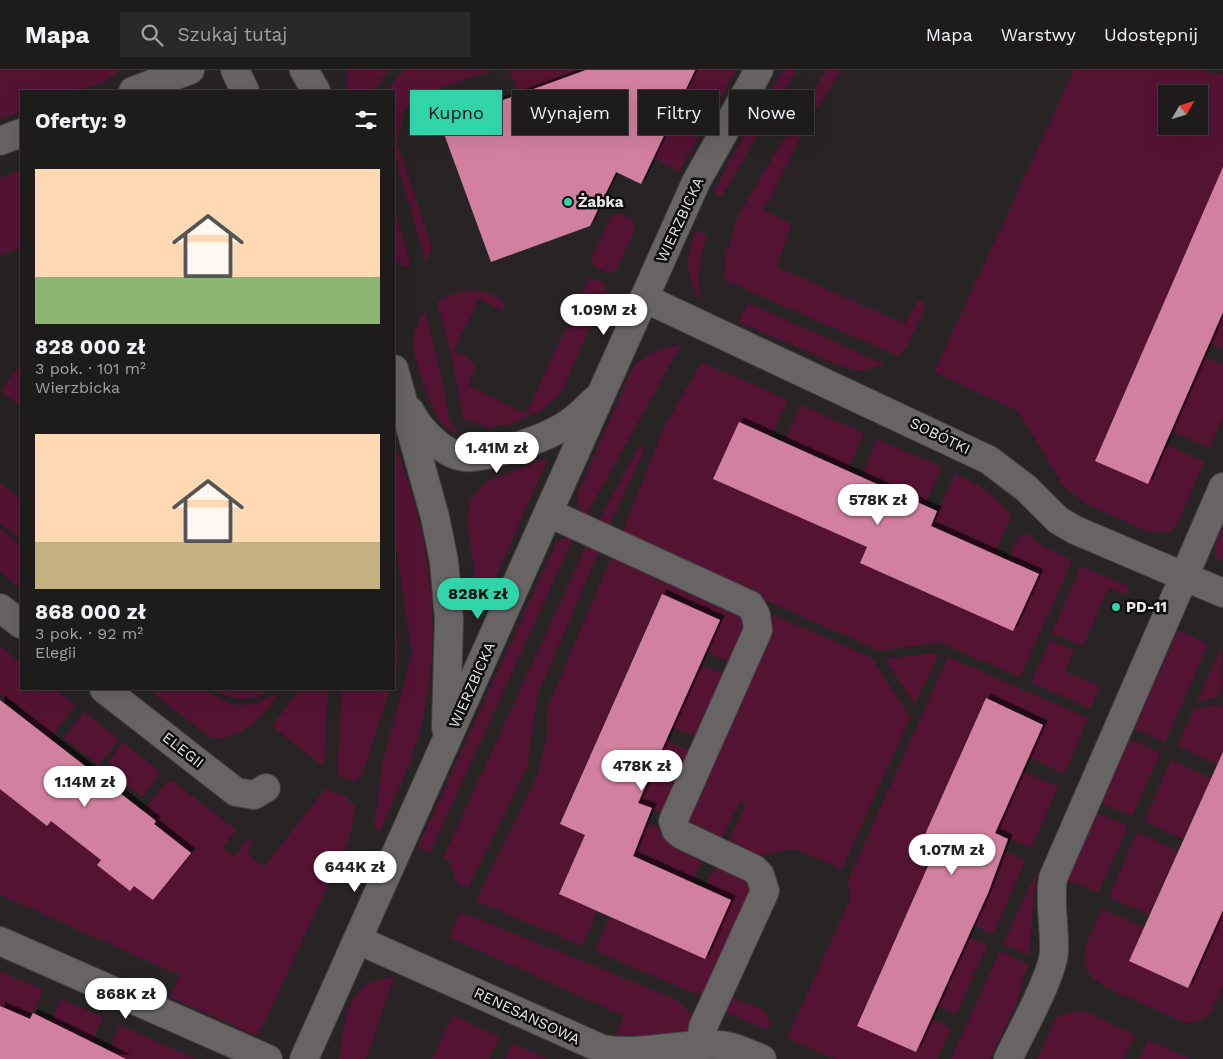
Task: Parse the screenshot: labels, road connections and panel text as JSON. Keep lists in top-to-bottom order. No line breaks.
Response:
{"streets":{"street":["WIERZBICKA","SOBÓTKI","ELEGII","RENESANSOWA"]},"crossings":[["WIERZBICKA","SOBÓTKI"],["WIERZBICKA","RENESANSOWA"]],"places":["Żabka","PD-11"],"north":"top right","page":{"header":"Mapa","search":"Szukaj tutaj","nav":["Mapa","Warstwy","Udostępnij"],"chip":["Kupno","Wynajem","Filtry","Nowe"],"heading":"Oferty: 9","list":[{"name":"828 000 zł","note":"3 pok. · 101 m² · Wierzbicka"},{"name":"868 000 zł","note":"3 pok. · 92 m² · Elegii"}],"price":["1.09M zł","1.41M zł","578K zł","828K zł","478K zł","1.14M zł","1.07M zł","644K zł","868K zł"]}}
